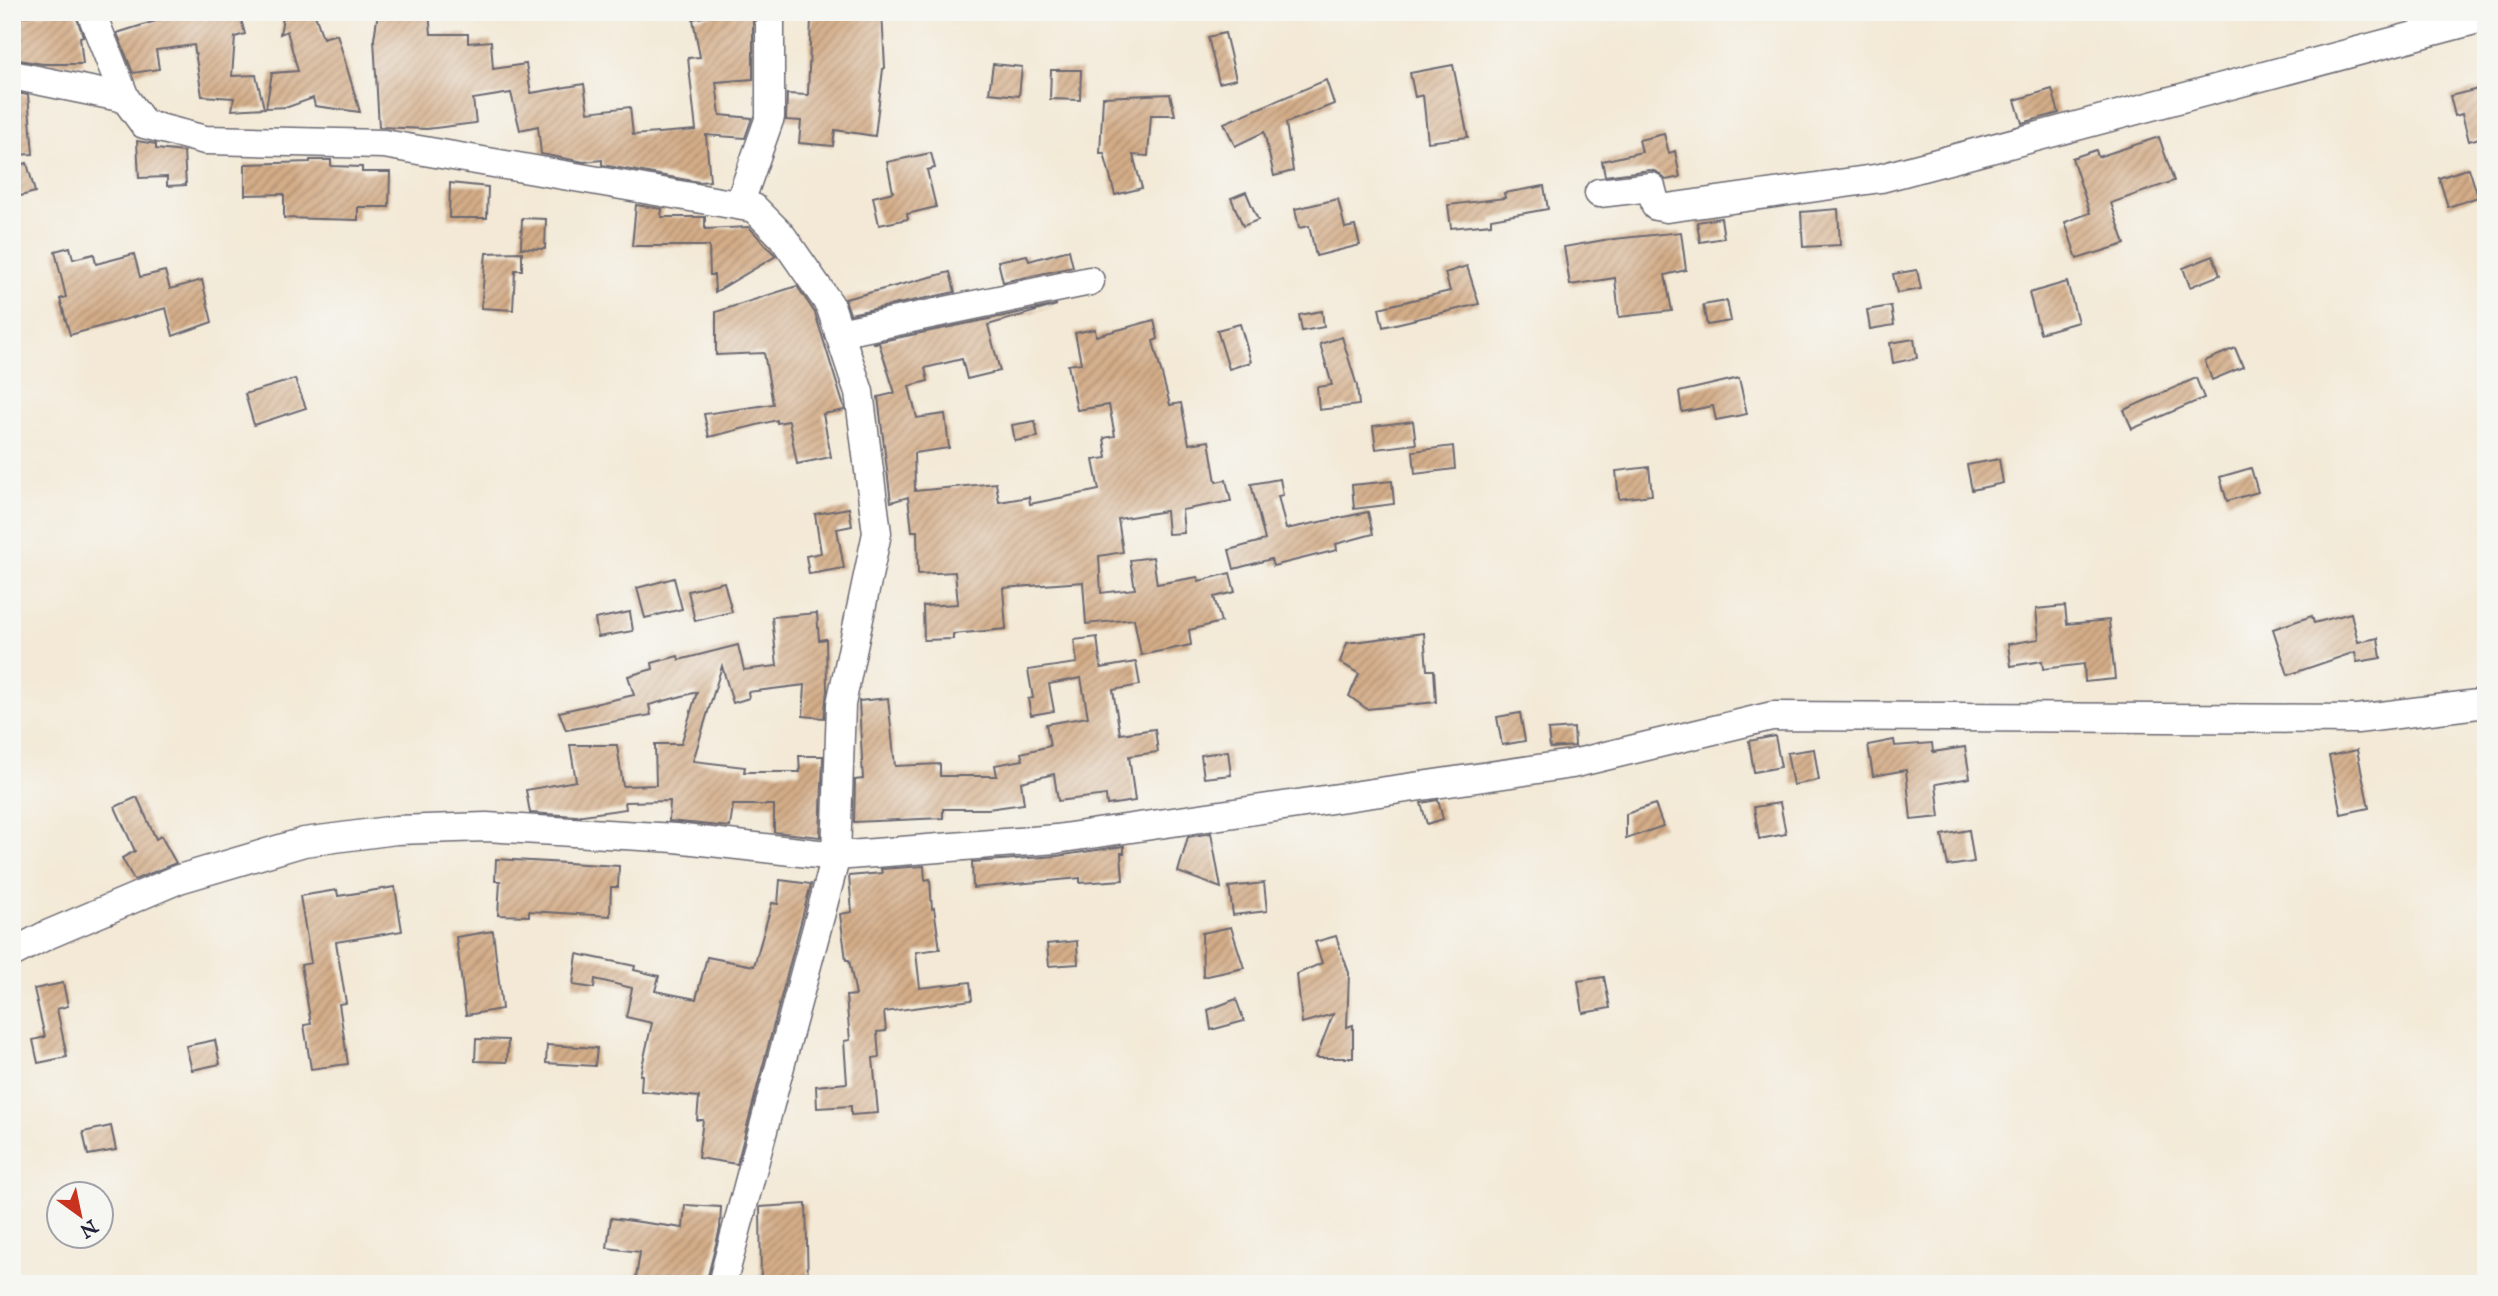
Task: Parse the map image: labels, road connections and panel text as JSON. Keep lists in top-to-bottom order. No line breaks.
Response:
{"north":"bottom right"}
